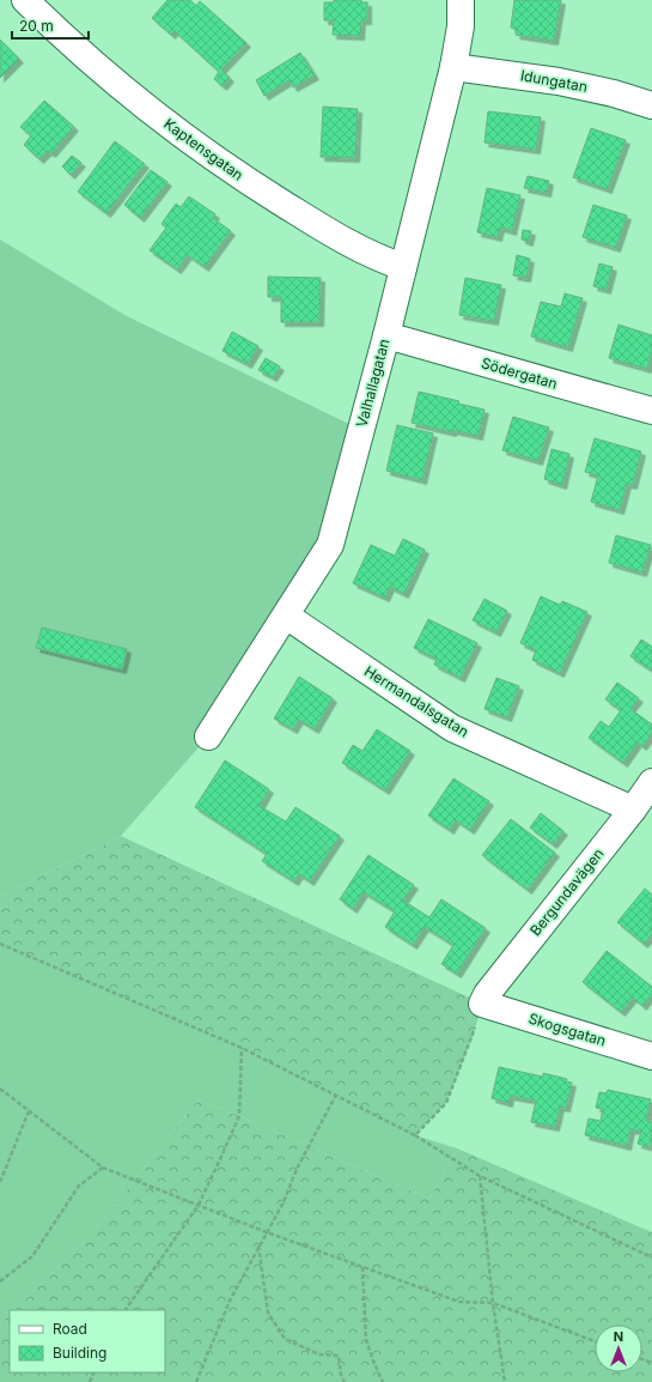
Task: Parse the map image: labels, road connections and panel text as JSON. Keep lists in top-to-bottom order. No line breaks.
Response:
{"streets":{"street":["Idungatan","Kaptensgatan","Södergatan","Valhallagatan","Hermandalsgatan","Bergundavägen","Skogsgatan"]},"crossings":[["Idungatan","Valhallagatan"],["Kaptensgatan","Valhallagatan"],["Södergatan","Valhallagatan"],["Valhallagatan","Hermandalsgatan"],["Hermandalsgatan","Bergundavägen"],["Bergundavägen","Skogsgatan"]],"legend":["Road","Building"],"scale_bar":"20 m","north":"top"}
